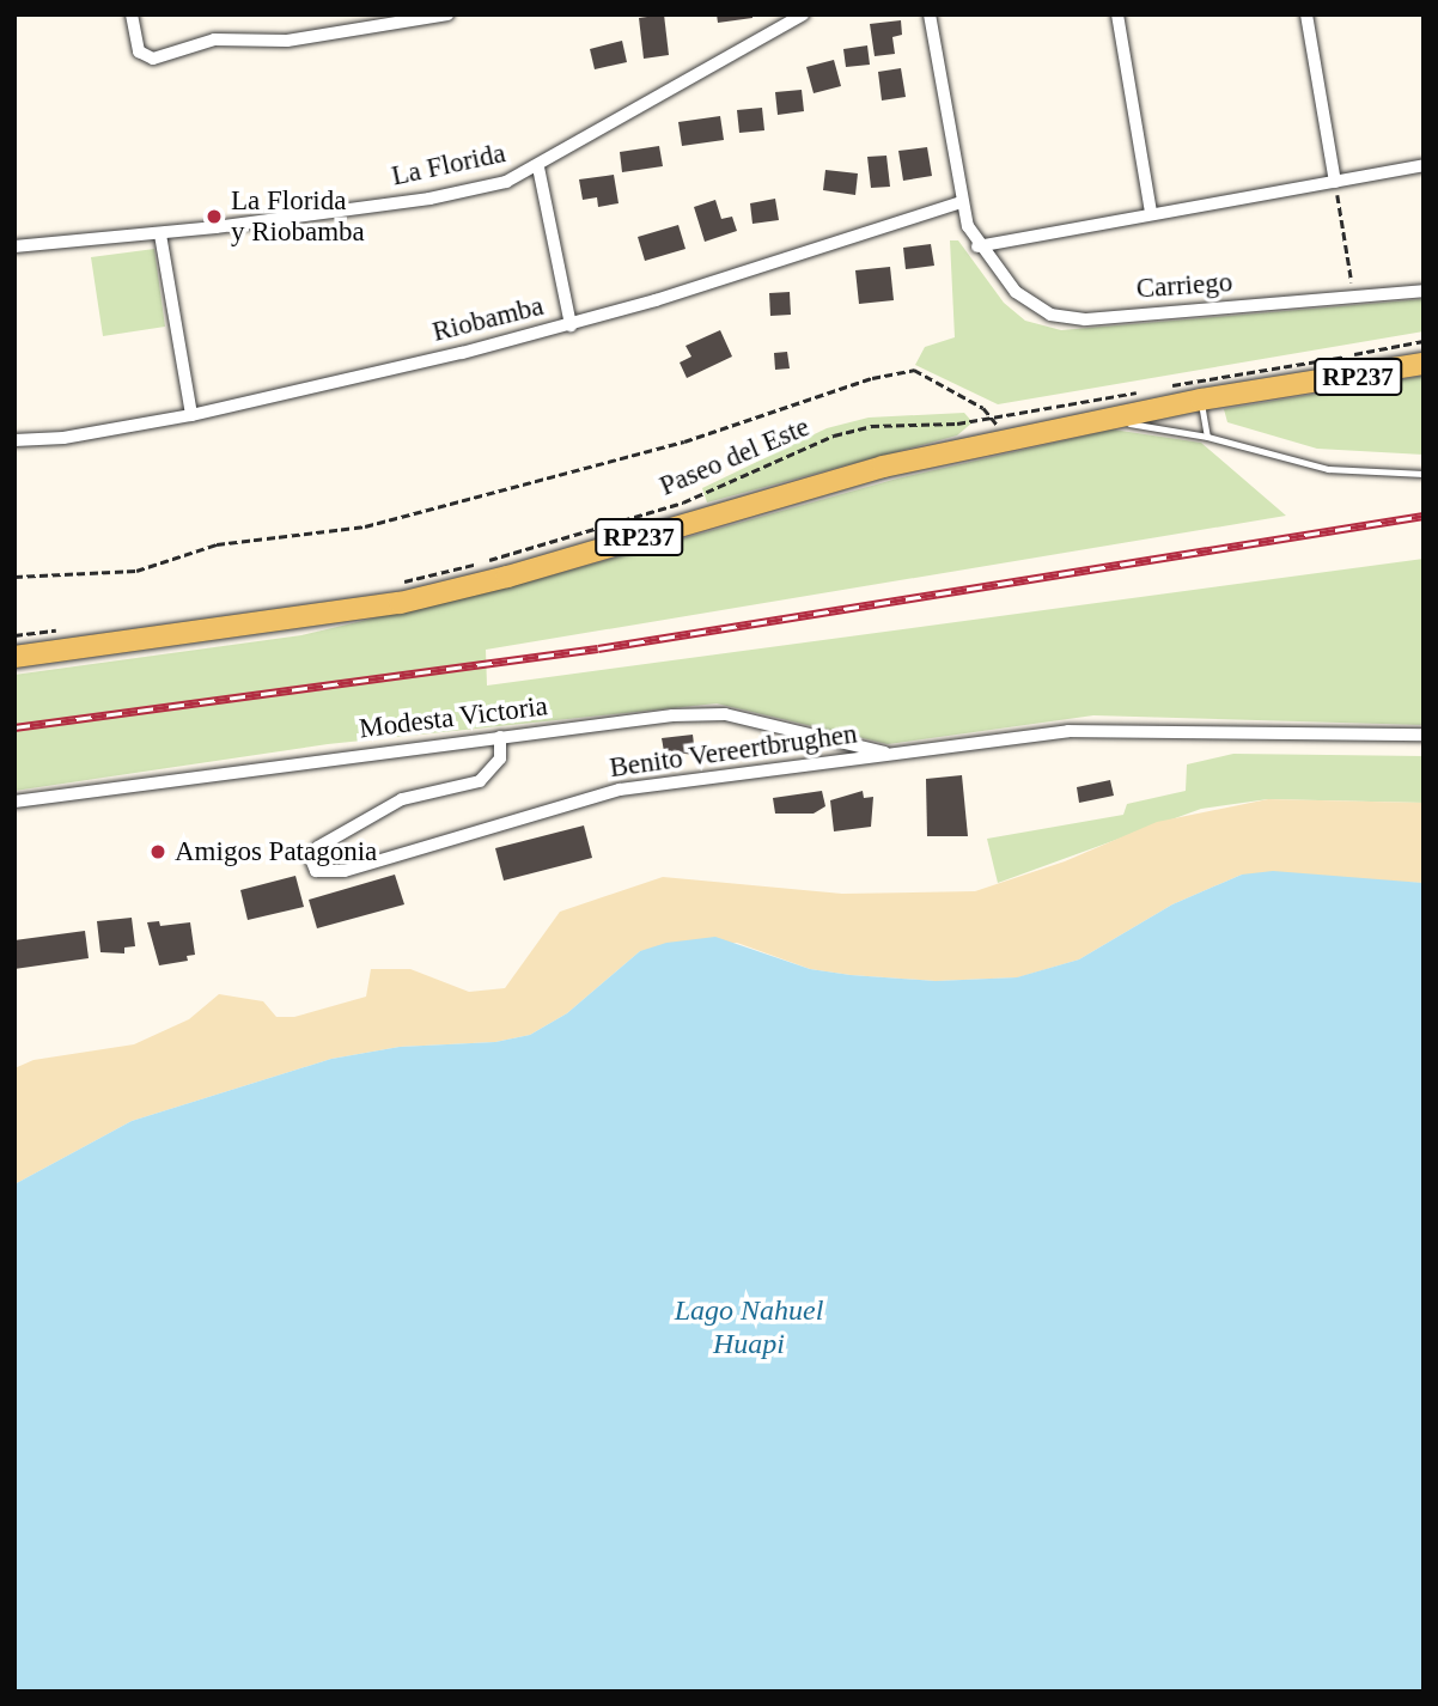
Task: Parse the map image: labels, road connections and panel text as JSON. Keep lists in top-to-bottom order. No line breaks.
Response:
{"streets":{"main road":["RP237"],"street":["La Florida","Carriego","Riobamba","Modesta Victoria","Benito Vereertbrughen"],"path":["Paseo del Este"]},"crossings":[["Modesta Victoria","Benito Vereertbrughen"]],"water":["Lago Nahuel Huapi"],"places":["La Florida y Riobamba","Amigos Patagonia"]}
